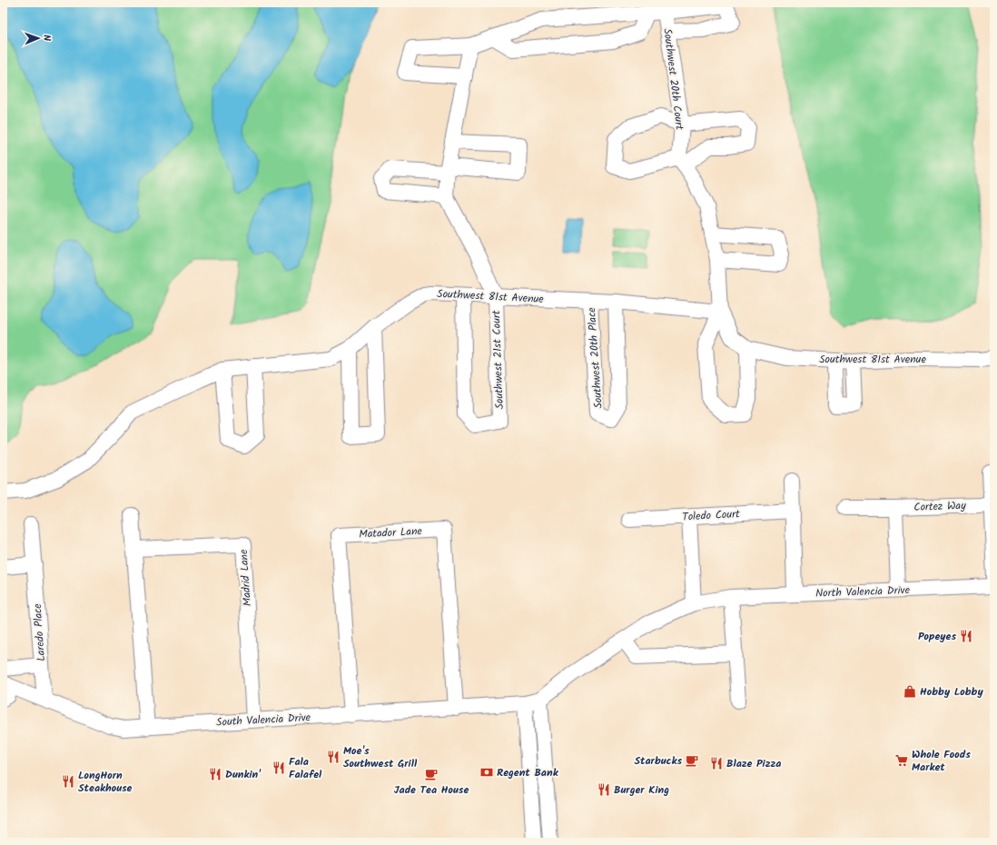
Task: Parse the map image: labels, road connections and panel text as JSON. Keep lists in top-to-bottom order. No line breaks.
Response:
{"streets":{"street":["Southwest 20th Court","Southwest 81st Avenue","Southwest 20th Place","Southwest 21st Court","Cortez Way","Toledo Court","Matador Lane","Madrid Lane","North Valencia Drive","Laredo Place","South Valencia Drive"]},"crossings":[["Southwest 81st Avenue","Southwest 20th Place"],["Southwest 81st Avenue","Southwest 21st Court"],["Matador Lane","South Valencia Drive"],["Madrid Lane","South Valencia Drive"],["North Valencia Drive","South Valencia Drive"],["Laredo Place","South Valencia Drive"]],"places":{"restaurant":["Popeyes","Moe's Southwest Grill","Blaze Pizza","Fala Falafel","Dunkin'","LongHorn Steakhouse","Burger King"],"shop":["Hobby Lobby"],"cafe":["Starbucks","Jade Tea House"],"supermarket":["Whole Foods Market"],"bank":["Regent Bank"]},"north":"right"}
